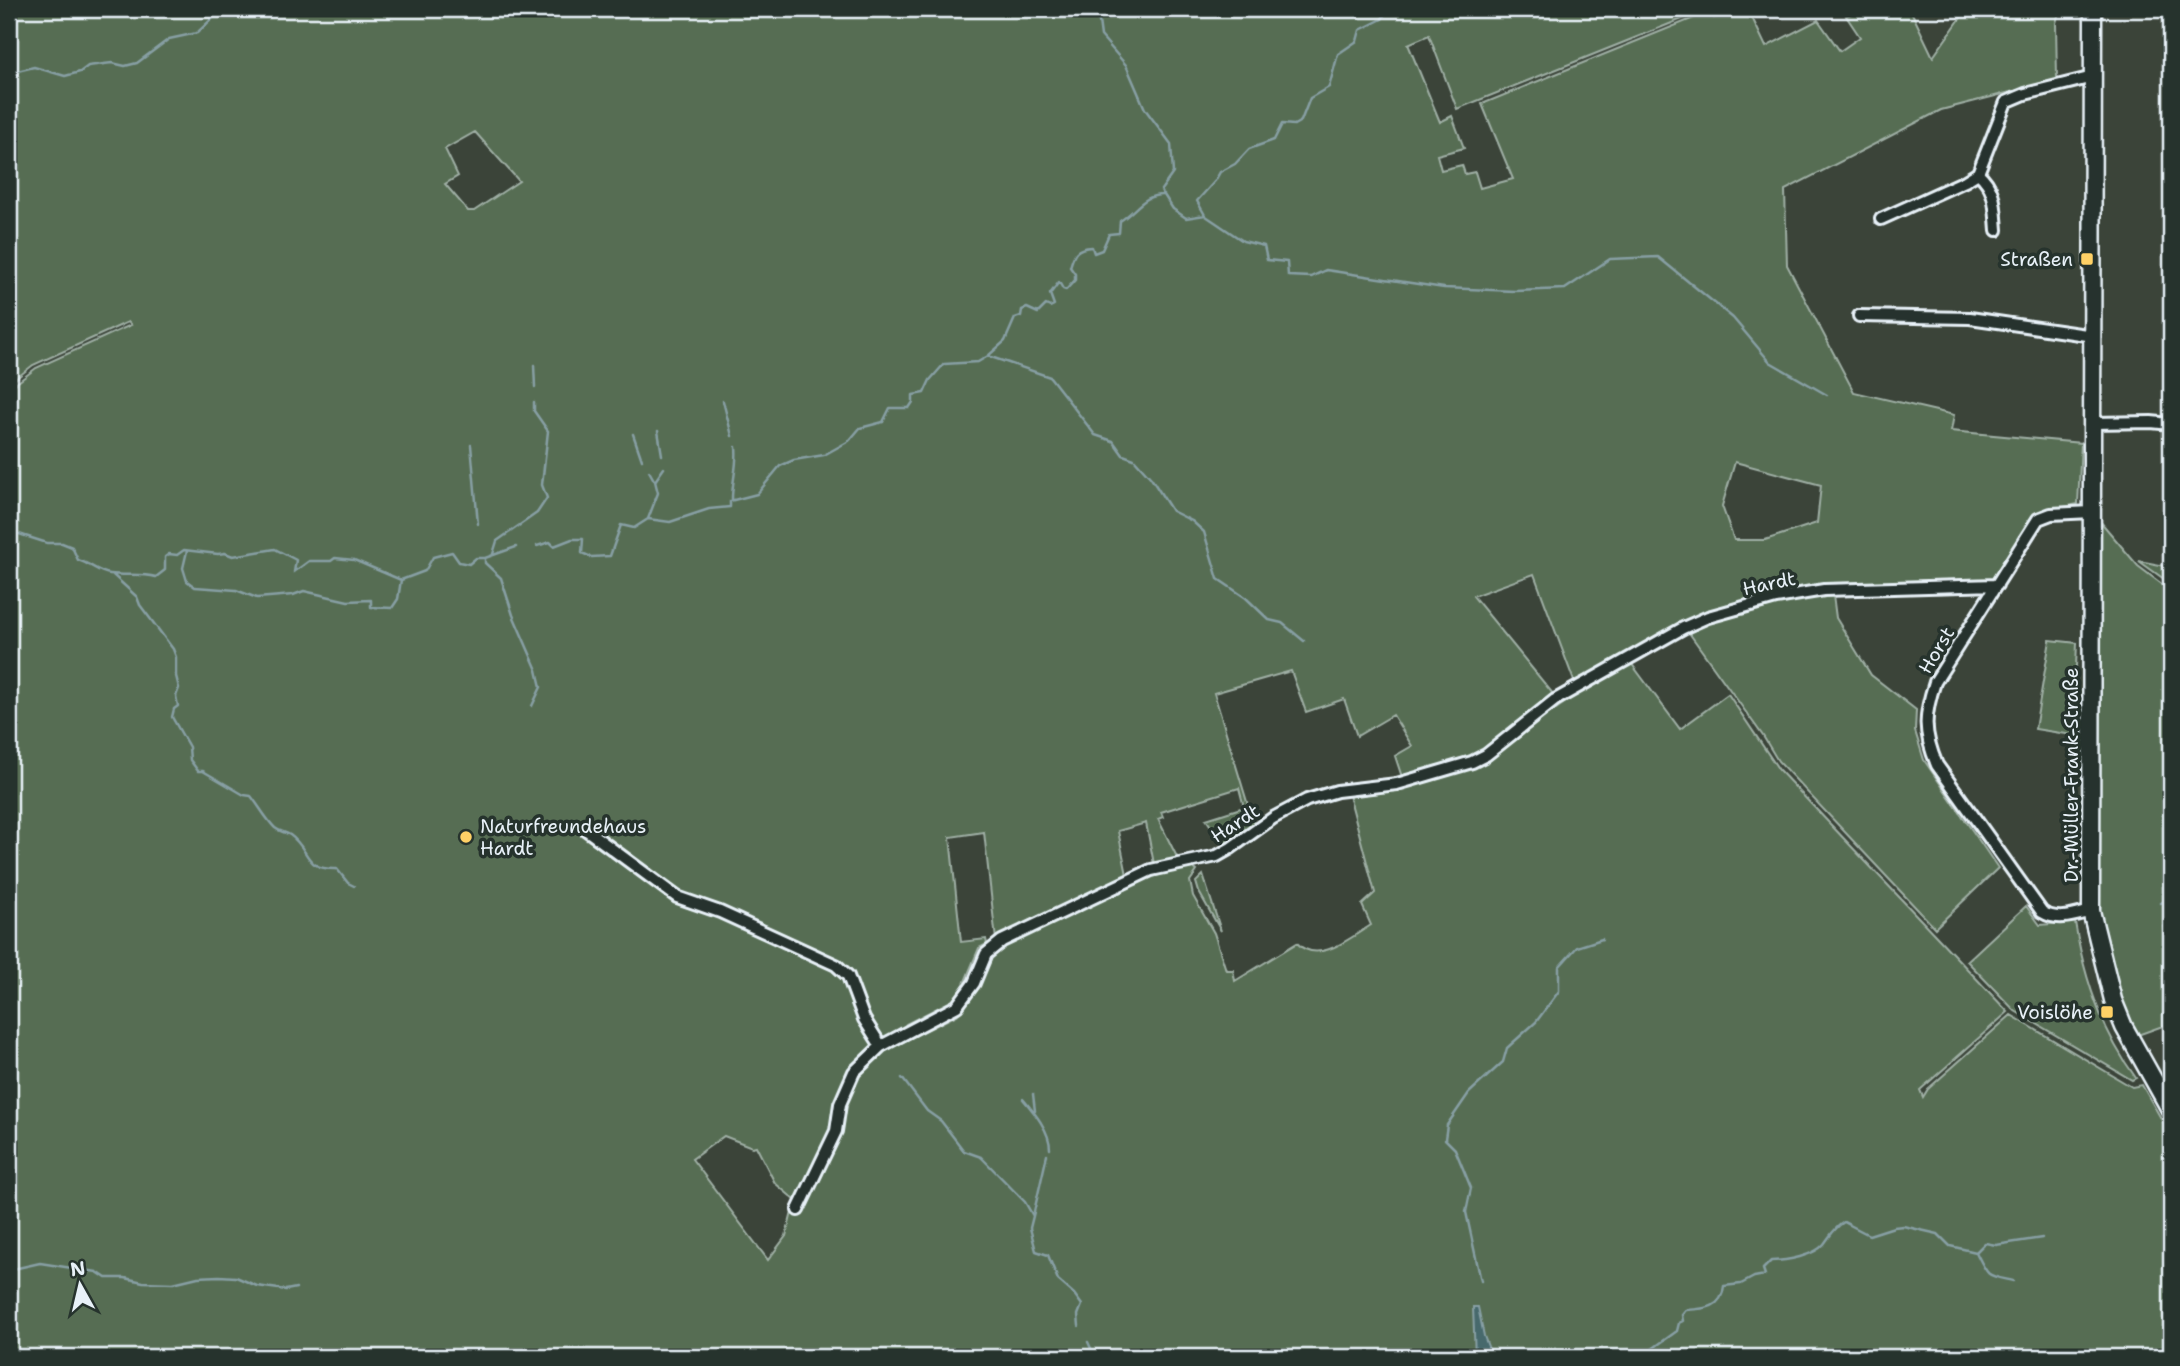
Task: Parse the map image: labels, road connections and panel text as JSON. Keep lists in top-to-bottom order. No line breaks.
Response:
{"streets":{"main road":["Dr.-Müller-Frank-Straße"],"street":["Hardt","Horst"]},"crossings":[["Hardt","Horst"],["Horst","Dr.-Müller-Frank-Straße"]],"places":{"transit":["Straßen","Voislöhe"],"other":["Naturfreundehaus Hardt"]},"north":"top"}
